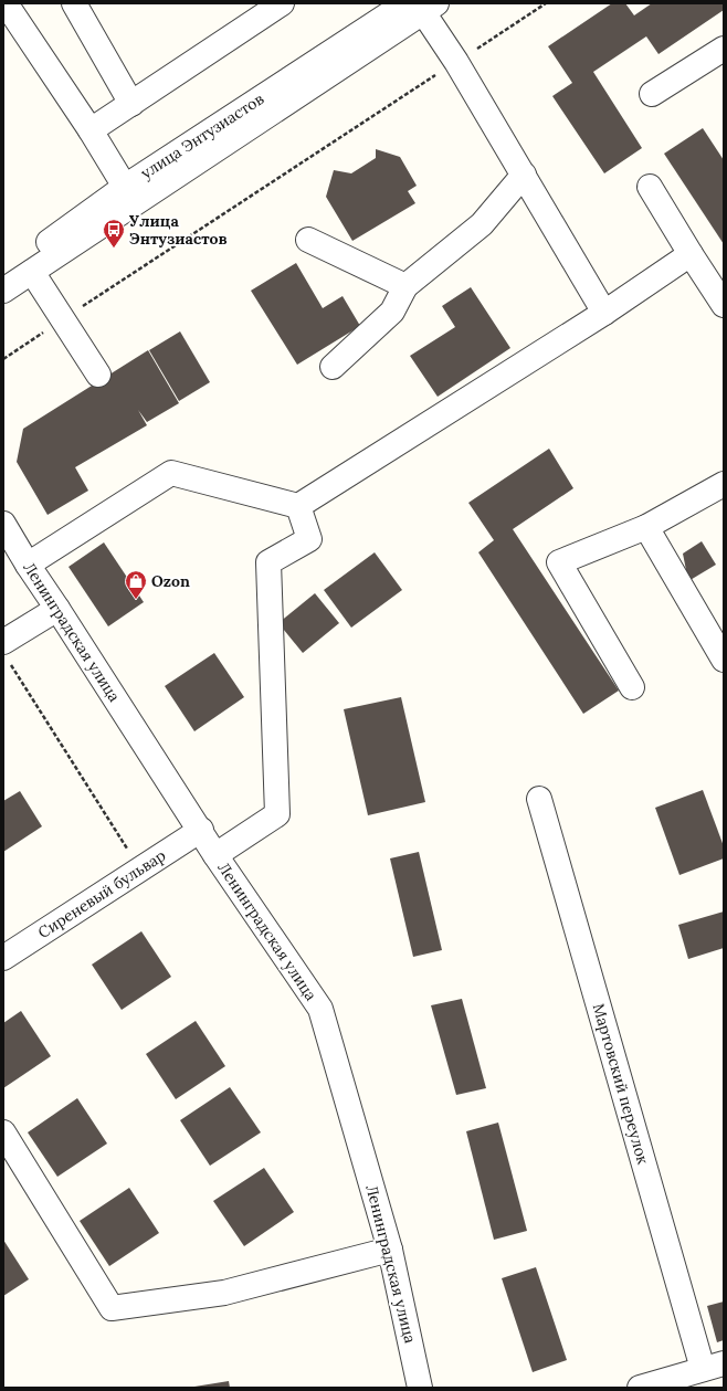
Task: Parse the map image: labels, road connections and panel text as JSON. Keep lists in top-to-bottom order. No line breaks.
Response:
{"streets":{"street":["улица Энтузиастов","Ленинградская улица","Сиреневый бульвар","Мартовский переулок"]},"crossings":[["Ленинградская улица","Сиреневый бульвар"]],"places":{"bus stop":["Улица Энтузиастов"],"shop":["Ozon"]}}
